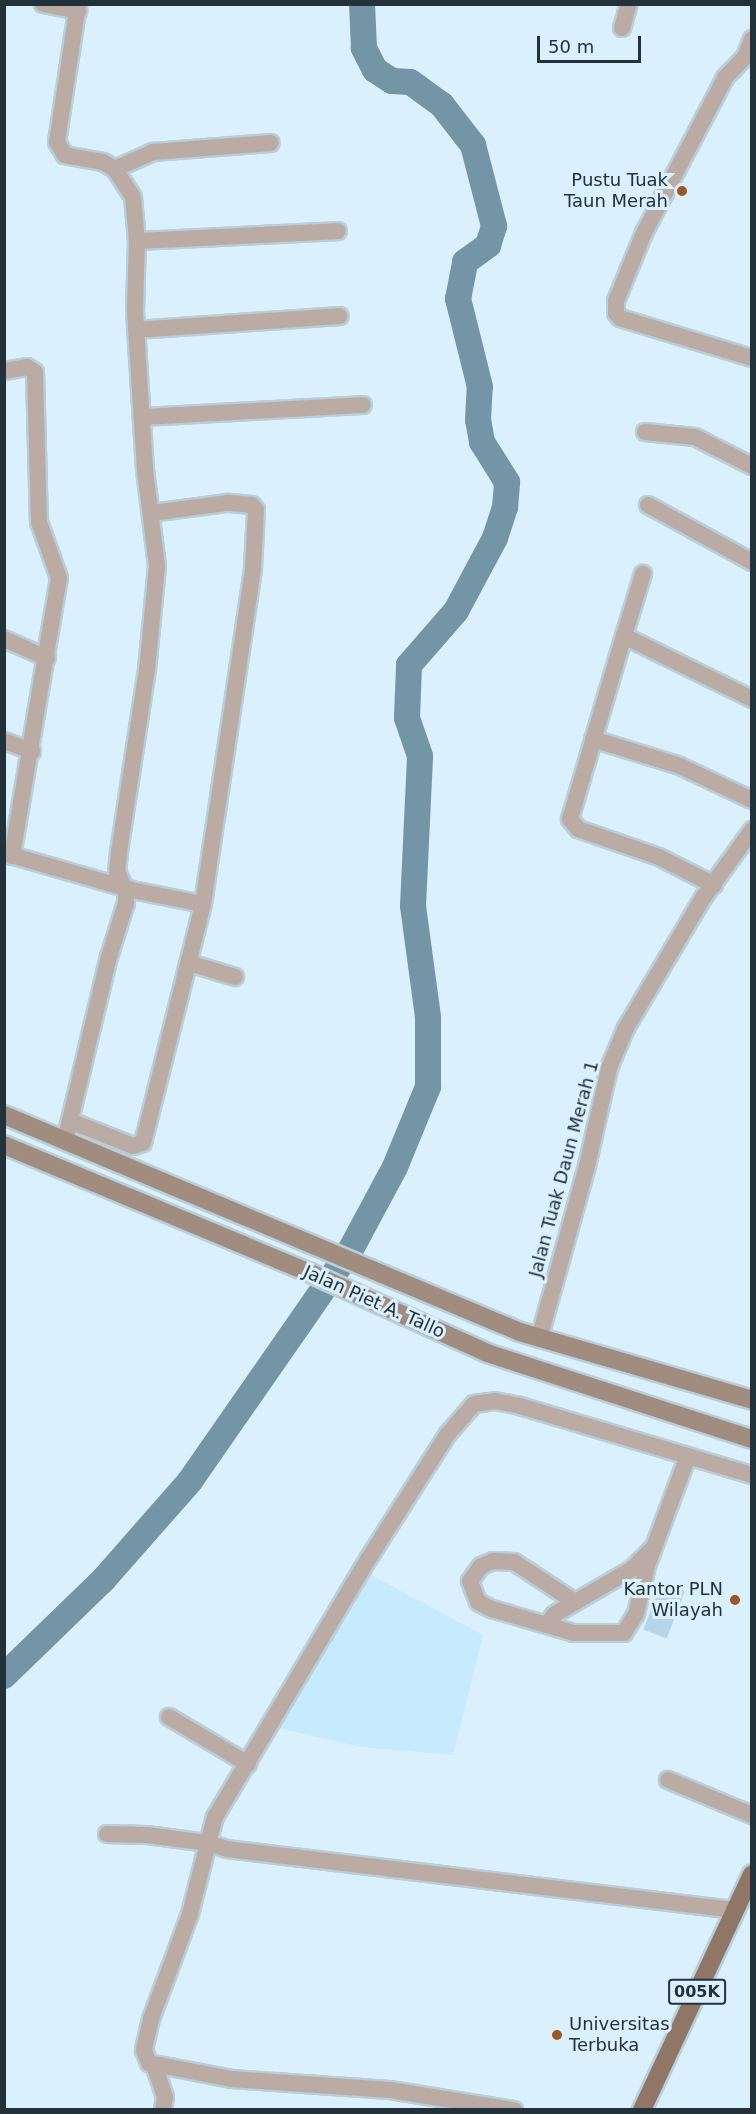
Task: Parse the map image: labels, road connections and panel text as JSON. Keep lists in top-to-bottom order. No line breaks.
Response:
{"streets":{"main road":["Jalan Piet A. Tallo","005K"],"street":["Jalan Tuak Daun Merah 1"]},"crossings":[["Jalan Tuak Daun Merah 1","Jalan Piet A. Tallo"]],"places":["Pustu Tuak Taun Merah","Kantor PLN Wilayah","Universitas Terbuka"],"scale_bar":"50 m"}
